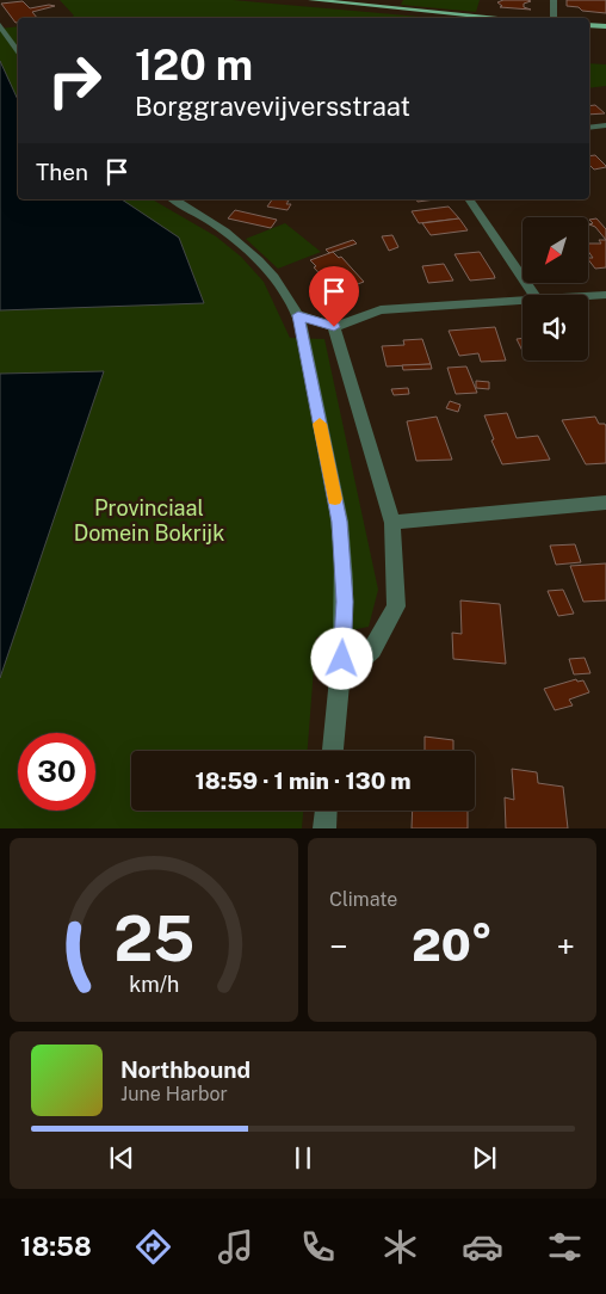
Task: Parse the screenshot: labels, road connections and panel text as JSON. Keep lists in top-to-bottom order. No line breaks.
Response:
{"parks":["Provinciaal Domein Bokrijk"],"north":"bottom left","page":{"turn":["120 m","Borggravevijversstraat"],"then":"Then","limit":"30","trip":"18:59 · 1 min · 130 m","tile":"Climate","heat":["−","20°","+"],"song":["Northbound","June Harbor"],"tabs":"18:58","gauge":["25","km/h"]}}
